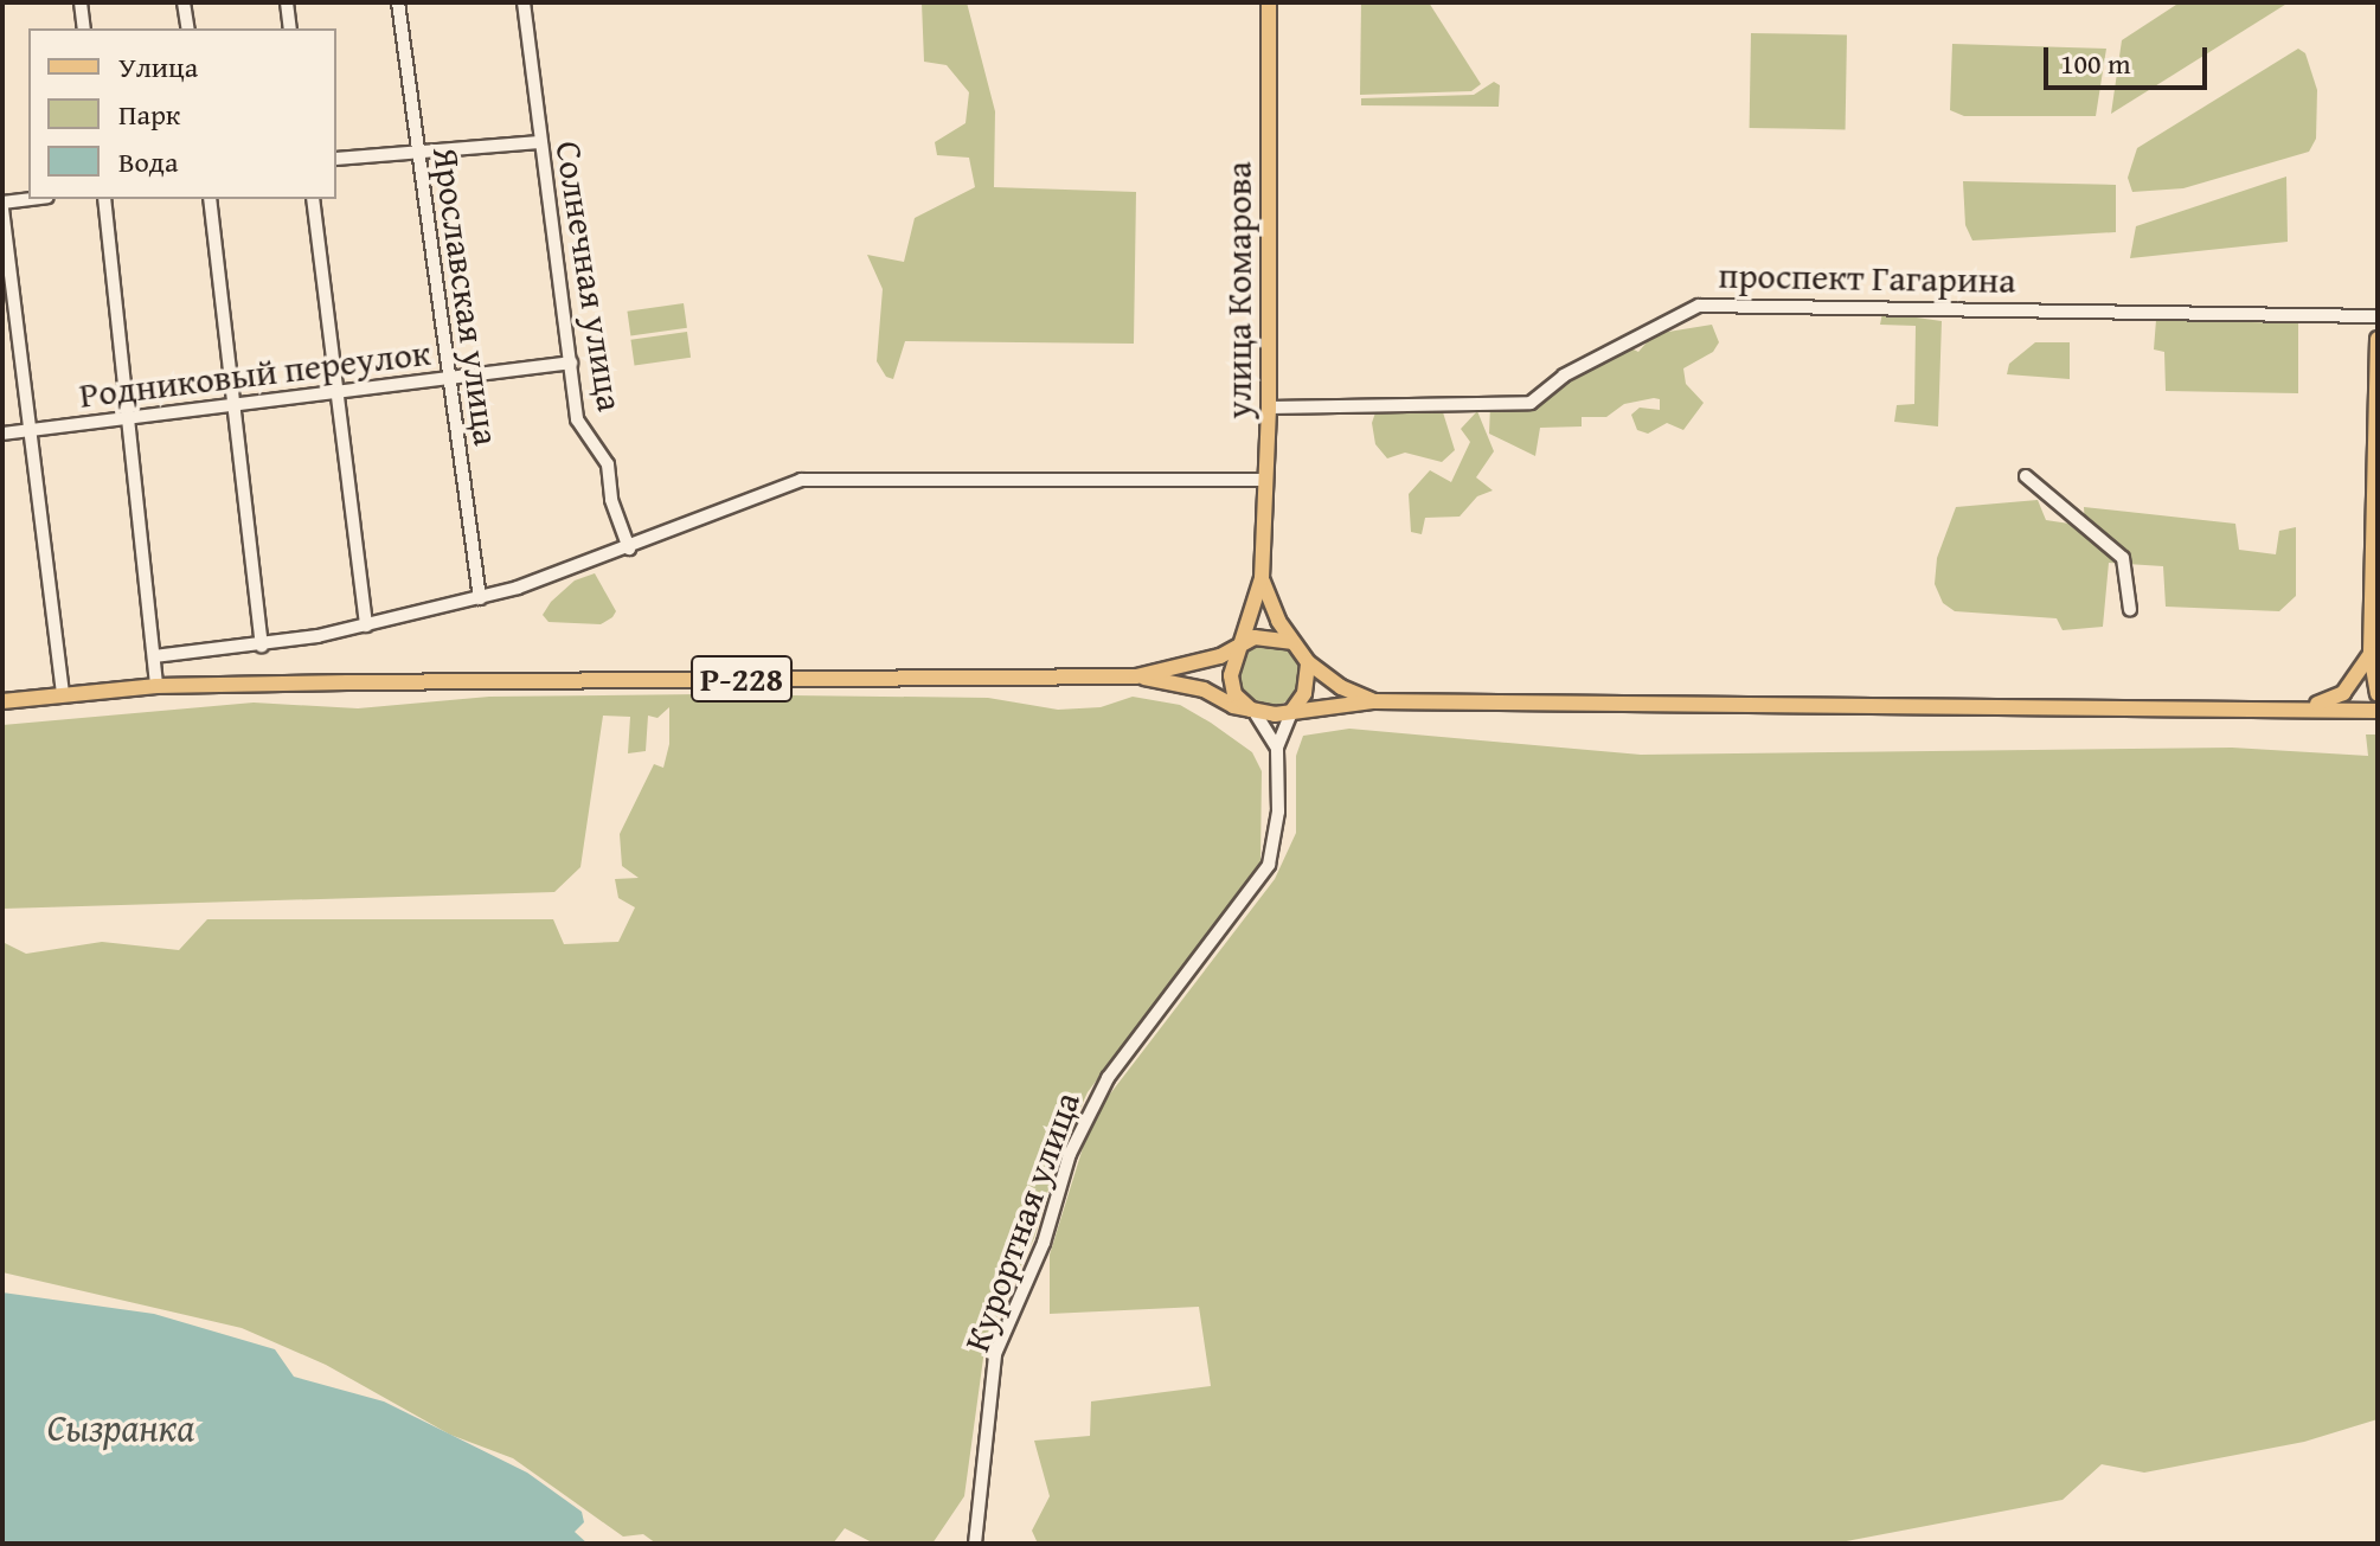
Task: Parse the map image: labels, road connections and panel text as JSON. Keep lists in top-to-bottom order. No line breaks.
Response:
{"streets":{"main road":["улица Комарова","Р-228"],"street":["Солнечная улица","проспект Гагарина","Ярославская улица","Родниковый переулок","Курортная улица"]},"crossings":[["Солнечная улица","Родниковый переулок"],["проспект Гагарина","улица Комарова"],["Ярославская улица","Родниковый переулок"],["Р-228","Курортная улица"]],"water":["Сызранка"],"legend":["Улица","Парк","Вода"],"scale_bar":"100 m"}
